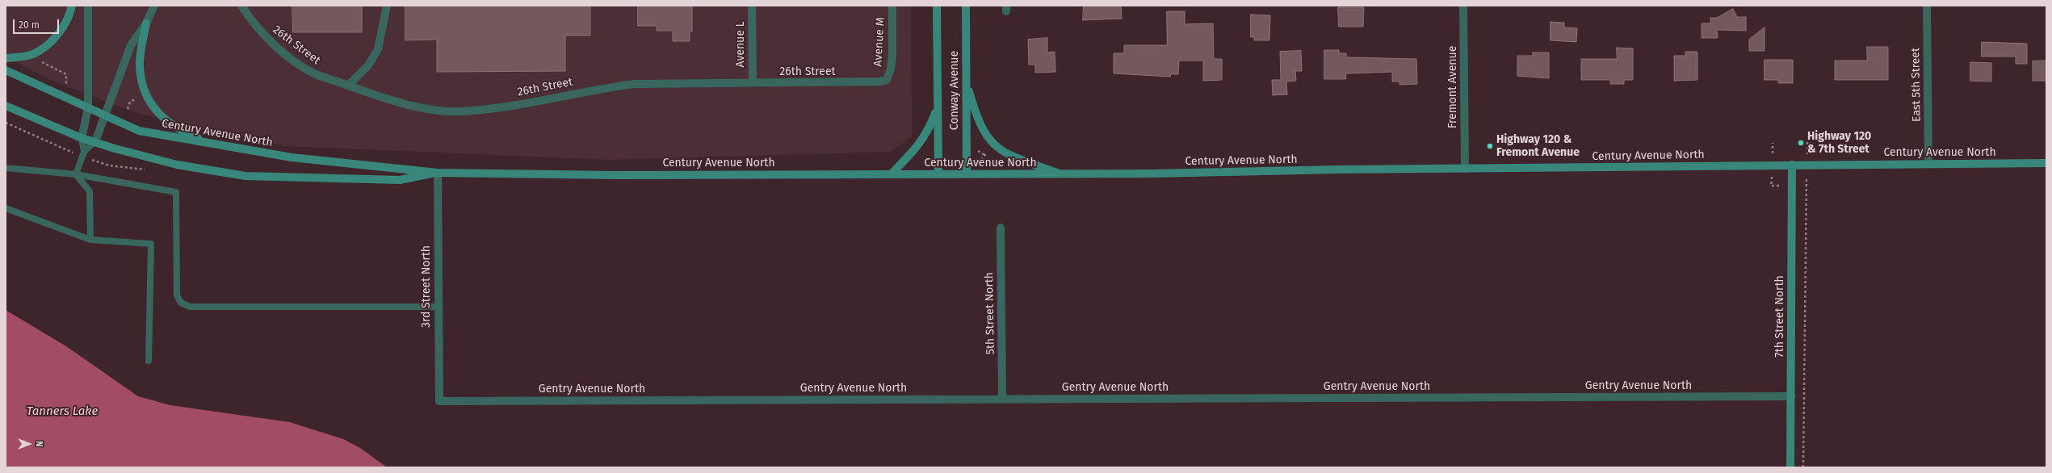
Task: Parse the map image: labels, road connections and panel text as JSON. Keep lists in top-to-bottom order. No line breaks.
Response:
{"streets":{"main road":["Conway Avenue","Century Avenue North","7th Street North"],"street":["Avenue M","Avenue L","26th Street","East 5th Street","Fremont Avenue","3rd Street North","5th Street North","Gentry Avenue North"]},"crossings":[["Avenue M","26th Street"],["Avenue L","26th Street"],["East 5th Street","Century Avenue North"],["Fremont Avenue","Century Avenue North"],["Conway Avenue","Century Avenue North"],["Century Avenue North","3rd Street North"],["Century Avenue North","7th Street North"],["3rd Street North","Gentry Avenue North"],["5th Street North","Gentry Avenue North"],["7th Street North","Gentry Avenue North"]],"water":["Tanners Lake"],"places":["Highway 120 & 7th Street","Highway 120 & Fremont Avenue"],"scale_bar":"20 m","north":"right"}
